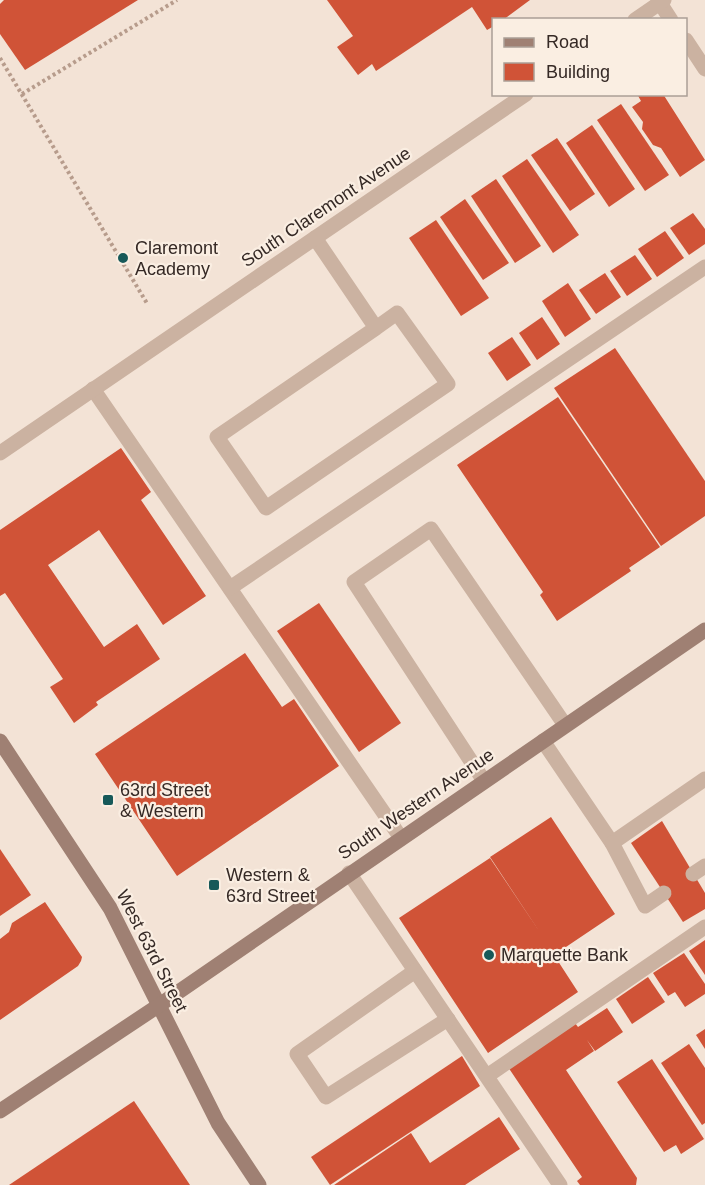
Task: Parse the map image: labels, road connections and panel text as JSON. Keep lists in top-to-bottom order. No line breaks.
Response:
{"streets":{"main road":["South Western Avenue","West 63rd Street"],"street":["South Claremont Avenue"]},"crossings":[["South Western Avenue","West 63rd Street"]],"places":{"other":["Claremont Academy","Marquette Bank"],"transit":["63rd Street & Western","Western & 63rd Street"]},"legend":["Road","Building"]}
